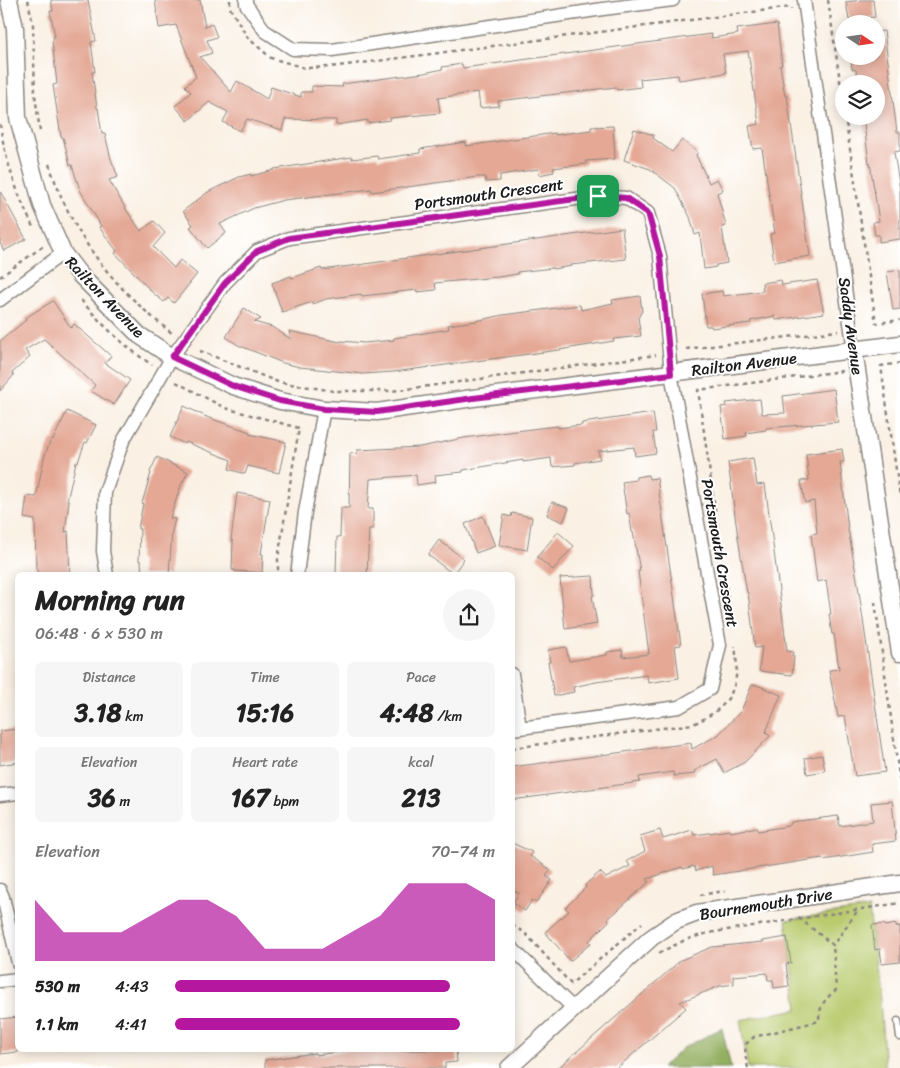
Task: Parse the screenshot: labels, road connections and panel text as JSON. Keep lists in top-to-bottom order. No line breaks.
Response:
{"streets":{"street":["Portsmouth Crescent","Railton Avenue","Saddy Avenue","Bournemouth Drive"]},"crossings":[["Portsmouth Crescent","Railton Avenue"],["Railton Avenue","Saddy Avenue"]],"north":"right","page":{"heading":["Morning run","06:48 · 6 × 530 m"],"stats":[["Distance","3.18 km"],["Time","15:16"],["Pace","4:48 /km"],["Elevation","36 m"],["Heart rate","167 bpm"],["kcal","213"]],"chart":["Elevation","70–74 m"],"list":[{"name":"530 m","note":"4:43"},{"name":"1.1 km","note":"4:41"}]}}
